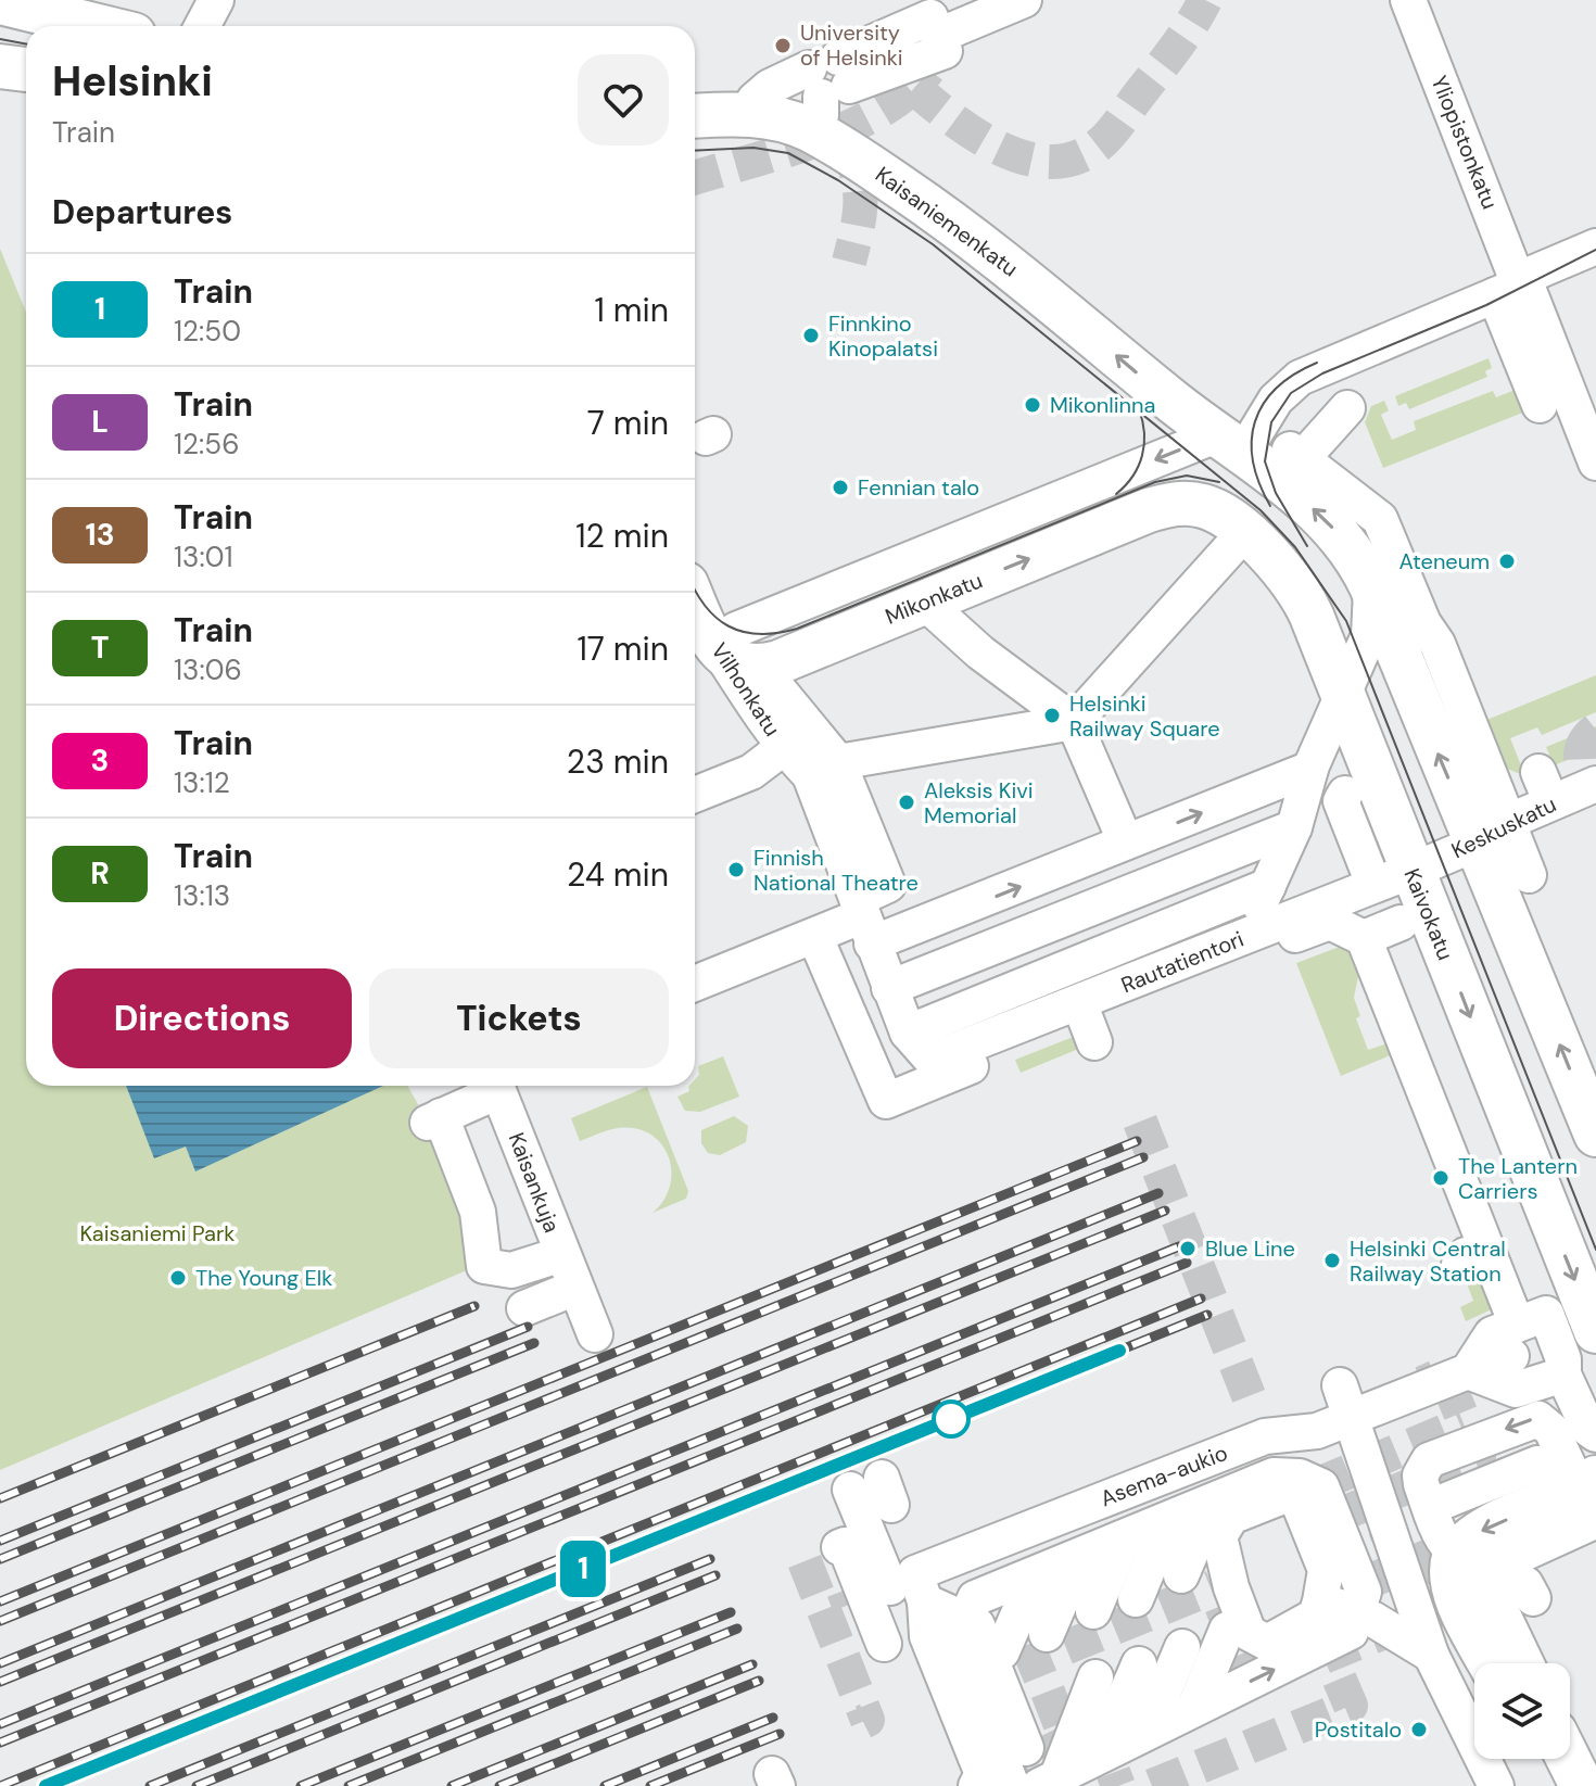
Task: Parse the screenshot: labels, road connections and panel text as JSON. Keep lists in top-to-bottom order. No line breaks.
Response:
{"streets":{"main road":["Kaisaniemenkatu","Mikonkatu","Vilhonkatu","Kaivokatu"],"street":["Yliopistonkatu","Keskuskatu","Rautatientori","Kaisankuja","Asema-aukio"]},"crossings":[["Kaisaniemenkatu","Mikonkatu"],["Mikonkatu","Vilhonkatu"],["Mikonkatu","Kaivokatu"],["Vilhonkatu","Rautatientori"],["Keskuskatu","Kaivokatu"],["Keskuskatu","Rautatientori"],["Kaivokatu","Rautatientori"]],"one_way":["Kaisaniemenkatu"],"parks":["Kaisaniemi Park"],"places":["University of Helsinki","Finnkino Kinopalatsi","Mikonlinna","Fennian talo","Ateneum","Helsinki Railway Square","Aleksis Kivi Memorial","Finnish National Theatre","The Lantern Carriers","Blue Line","Helsinki Central Railway Station","The Young Elk","Postitalo"],"page":{"on_map":"1","heading":[["Helsinki","Train"],"Departures"],"list":[{"mark":"1","name":"Train","note":"12:50","value":"1 min"},{"mark":"L","name":"Train","note":"12:56","value":"7 min"},{"mark":"13","name":"Train","note":"13:01","value":"12 min"},{"mark":"T","name":"Train","note":"13:06","value":"17 min"},{"mark":"3","name":"Train","note":"13:12","value":"23 min"},{"mark":"R","name":"Train","note":"13:13","value":"24 min"}],"buttons":["Directions","Tickets"]}}
